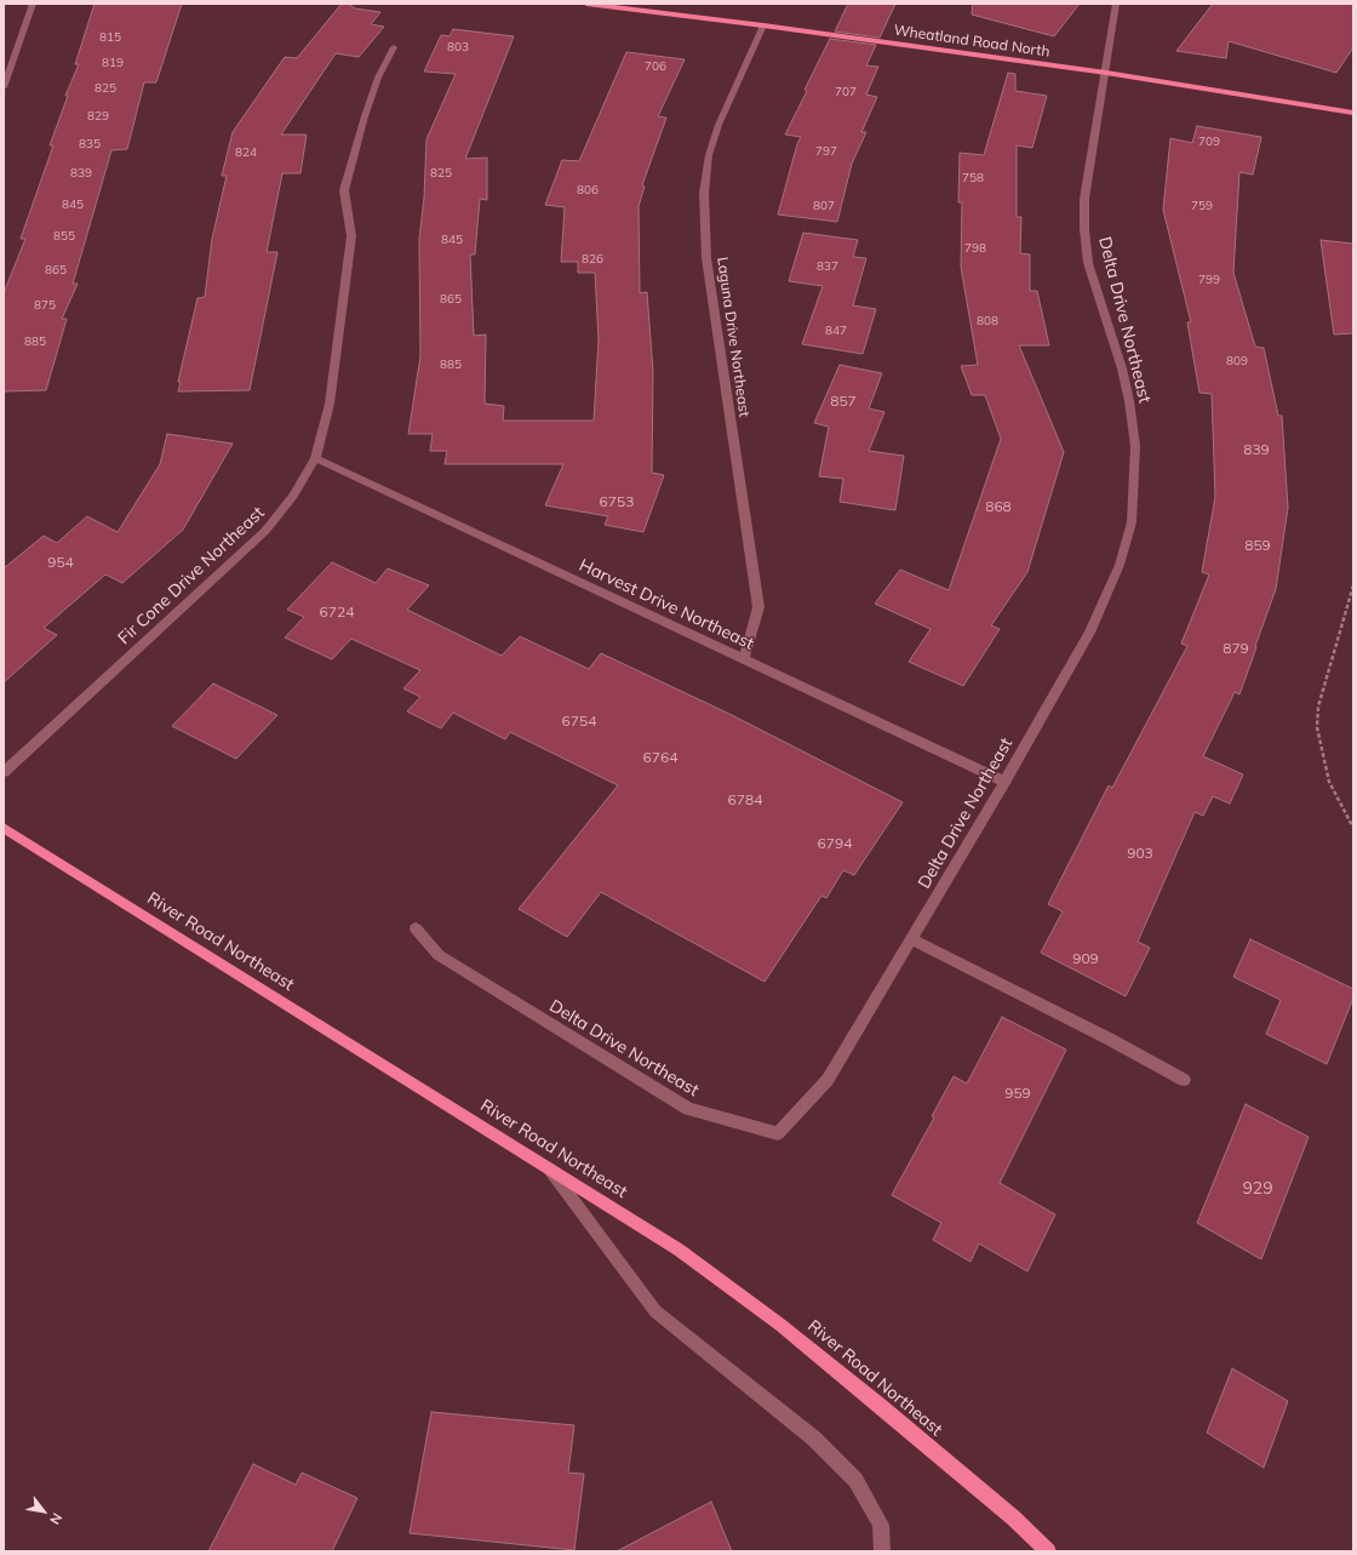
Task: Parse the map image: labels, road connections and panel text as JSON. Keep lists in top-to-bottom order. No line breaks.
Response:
{"streets":{"main road":["Wheatland Road North","River Road Northeast"],"street":["Delta Drive Northeast","Laguna Drive Northeast","Fir Cone Drive Northeast","Harvest Drive Northeast"]},"crossings":[["Wheatland Road North","Delta Drive Northeast"],["Wheatland Road North","Laguna Drive Northeast"],["Delta Drive Northeast","Harvest Drive Northeast"],["Laguna Drive Northeast","Harvest Drive Northeast"],["Fir Cone Drive Northeast","Harvest Drive Northeast"]],"house_numbers":["815","803","819","706","825","707","829","709","835","797","824","839","825","758","806","845","807","759","855","845","798","826","837","865","799","865","875","808","847","885","809","885","857","839","6753","868","859","954","6724","879","6754","6764","6784","6794","903","909","959","929"],"north":"bottom right"}
